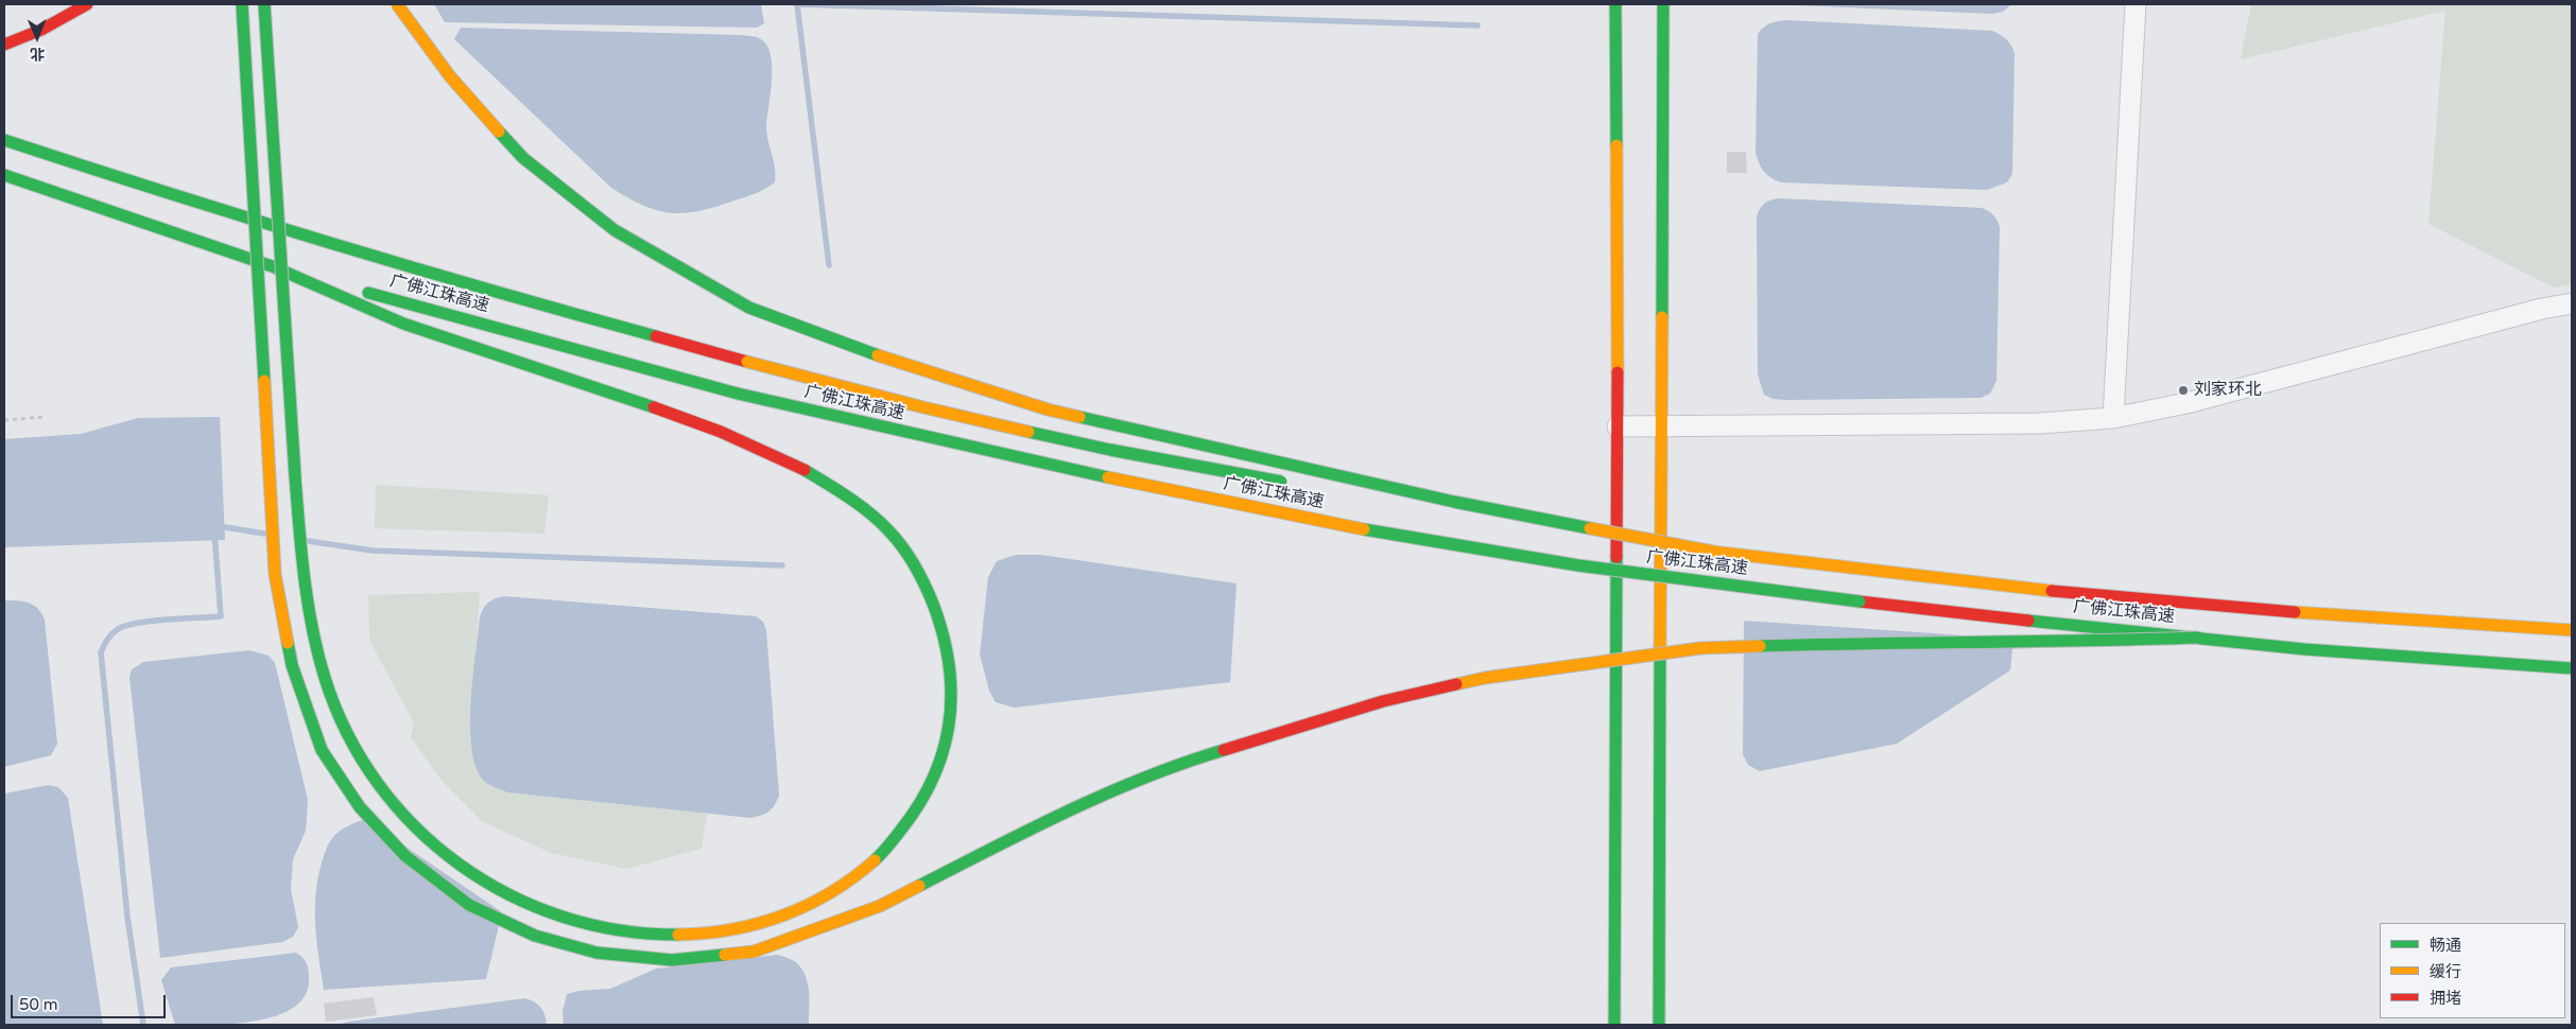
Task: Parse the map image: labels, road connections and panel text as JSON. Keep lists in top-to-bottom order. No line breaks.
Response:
{"streets":{"main road":["广佛江珠高速"]},"places":["刘家环北"],"legend":["畅通","缓行","拥堵"],"scale_bar":"50 m","north":"bottom"}
